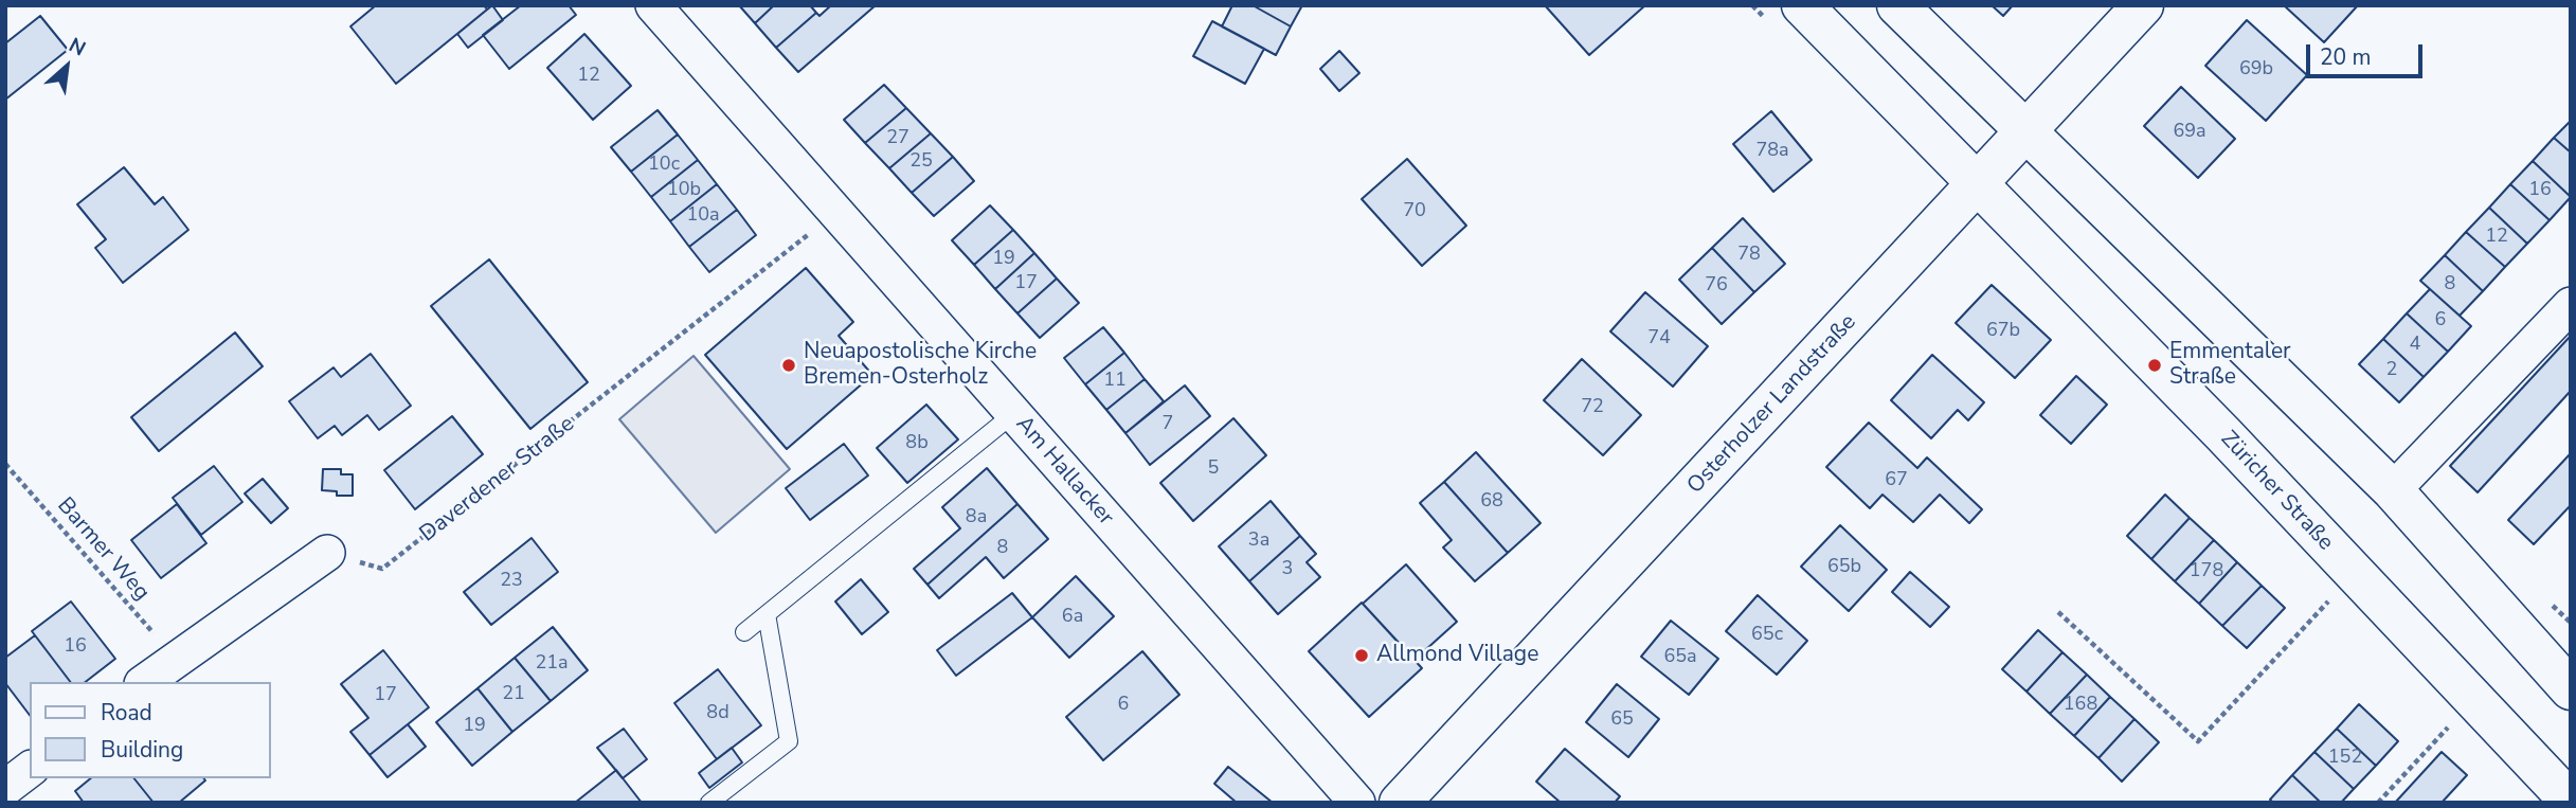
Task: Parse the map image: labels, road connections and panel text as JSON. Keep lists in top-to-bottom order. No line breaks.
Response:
{"streets":{"main road":["Osterholzer Landstraße","Züricher Straße"],"street":["Am Hallacker"],"path":["Daverdener Straße","Barmer Weg"]},"crossings":[["Osterholzer Landstraße","Züricher Straße"],["Am Hallacker","Daverdener Straße"]],"places":["Neuapostolische Kirche Bremen-Osterholz","Emmentaler Straße","Allmond Village"],"house_numbers":["69b","12","69a","27","78a","25","10c","10b","16","70","10a","12","78","19","17","8","76","6","67b","74","4","2","11","72","7","8b","5","67","68","8a","3a","8","65b","3","178","23","6a","65c","16","65a","21a","21","17","6","168","8d","65","19","152"],"legend":["Road","Building"],"scale_bar":"20 m","north":"top right"}
